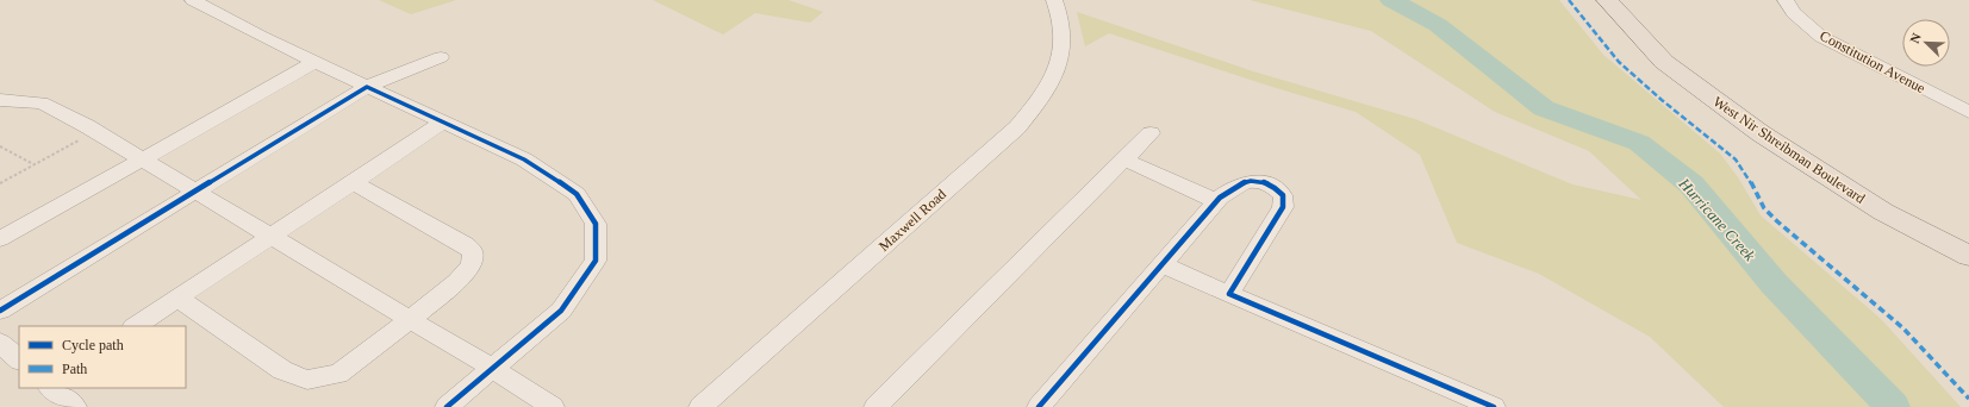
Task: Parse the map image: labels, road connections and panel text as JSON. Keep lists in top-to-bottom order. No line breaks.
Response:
{"streets":{"main road":["West Nir Shreibman Boulevard"],"street":["Constitution Avenue","Maxwell Road"]},"water":["Hurricane Creek"],"legend":["Cycle path","Path"],"north":"top left"}
